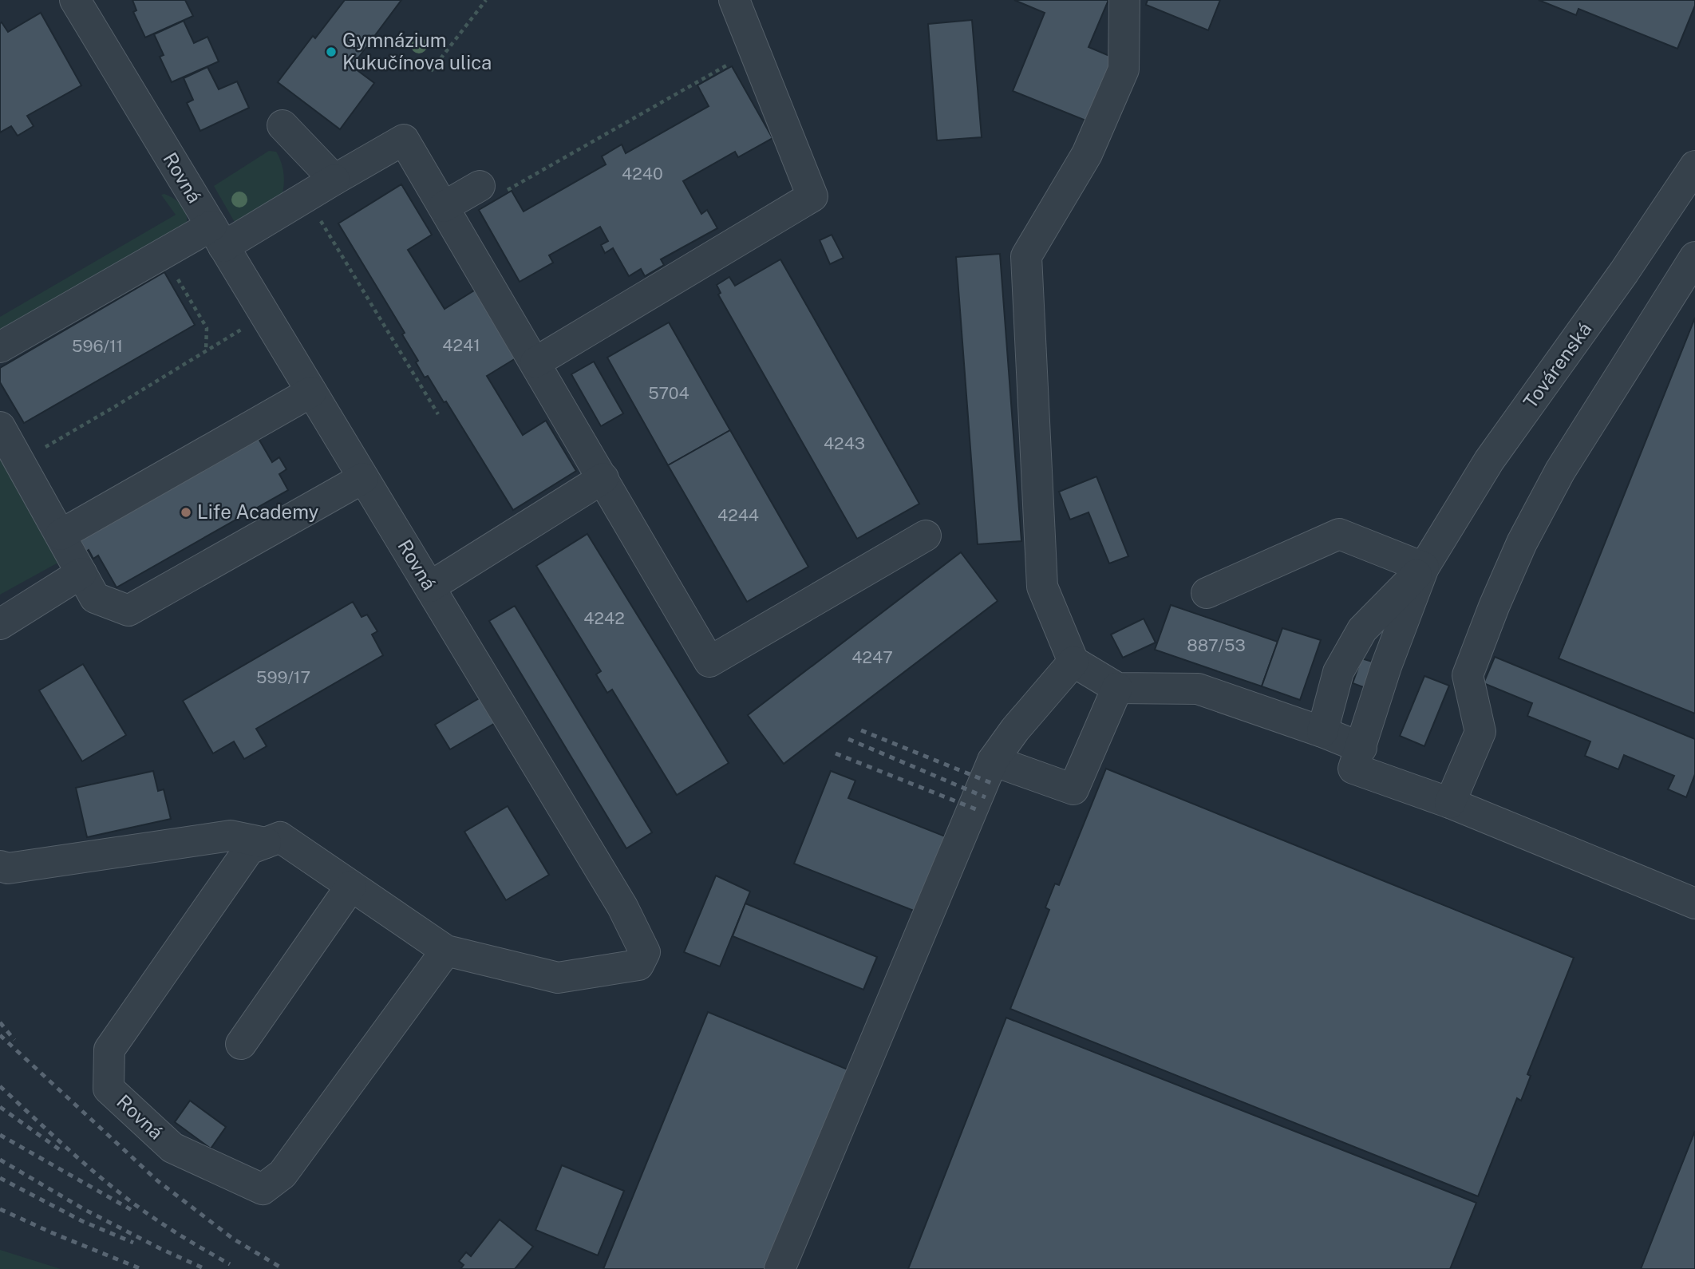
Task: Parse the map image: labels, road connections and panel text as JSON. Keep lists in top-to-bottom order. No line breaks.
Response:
{"streets":{"street":["Rovná","Továrenská"]},"places":["Gymnázium Kukučínova ulica","Life Academy"],"house_numbers":["4240","4241","596/11","5704","4243","4244","4242","887/53","4247","599/17"]}
